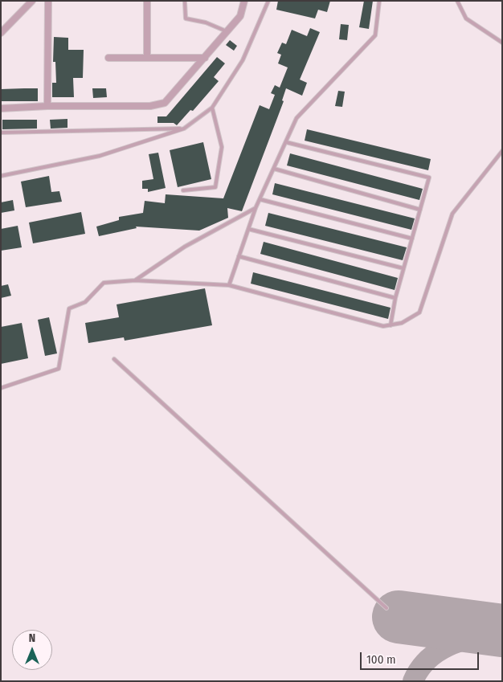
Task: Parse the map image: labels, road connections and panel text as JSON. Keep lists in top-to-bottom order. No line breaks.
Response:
{"scale_bar":"100 m","north":"top"}
